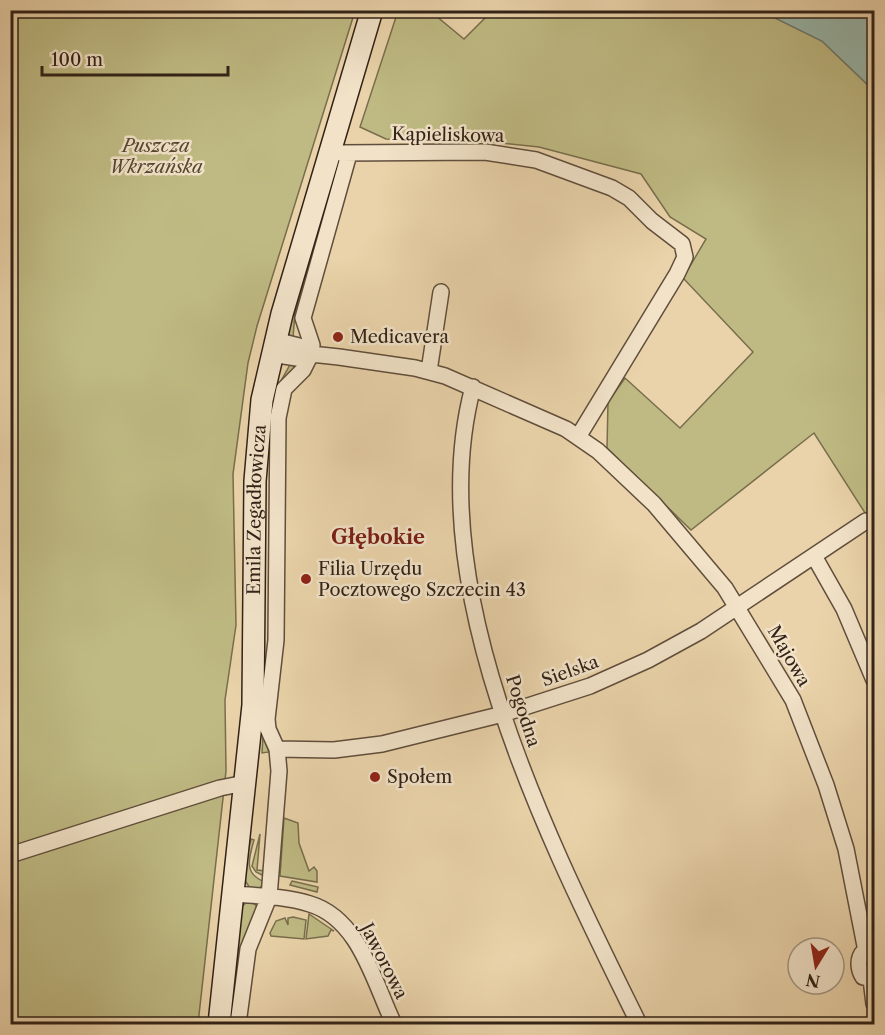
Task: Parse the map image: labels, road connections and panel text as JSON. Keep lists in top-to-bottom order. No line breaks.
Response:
{"streets":{"main road":["Emila Zegadłowicza"],"street":["Kąpieliskowa","Majowa","Sielska","Pogodna","Jaworowa"]},"crossings":[["Kąpieliskowa","Emila Zegadłowicza"],["Kąpieliskowa","Majowa"],["Emila Zegadłowicza","Majowa"],["Emila Zegadłowicza","Jaworowa"],["Majowa","Sielska"],["Majowa","Pogodna"],["Sielska","Pogodna"]],"districts":["Głębokie"],"parks":["Puszcza Wkrzańska"],"places":["Medicavera","Filia Urzędu Pocztowego Szczecin 43","Społem"],"scale_bar":"100 m","north":"bottom"}
